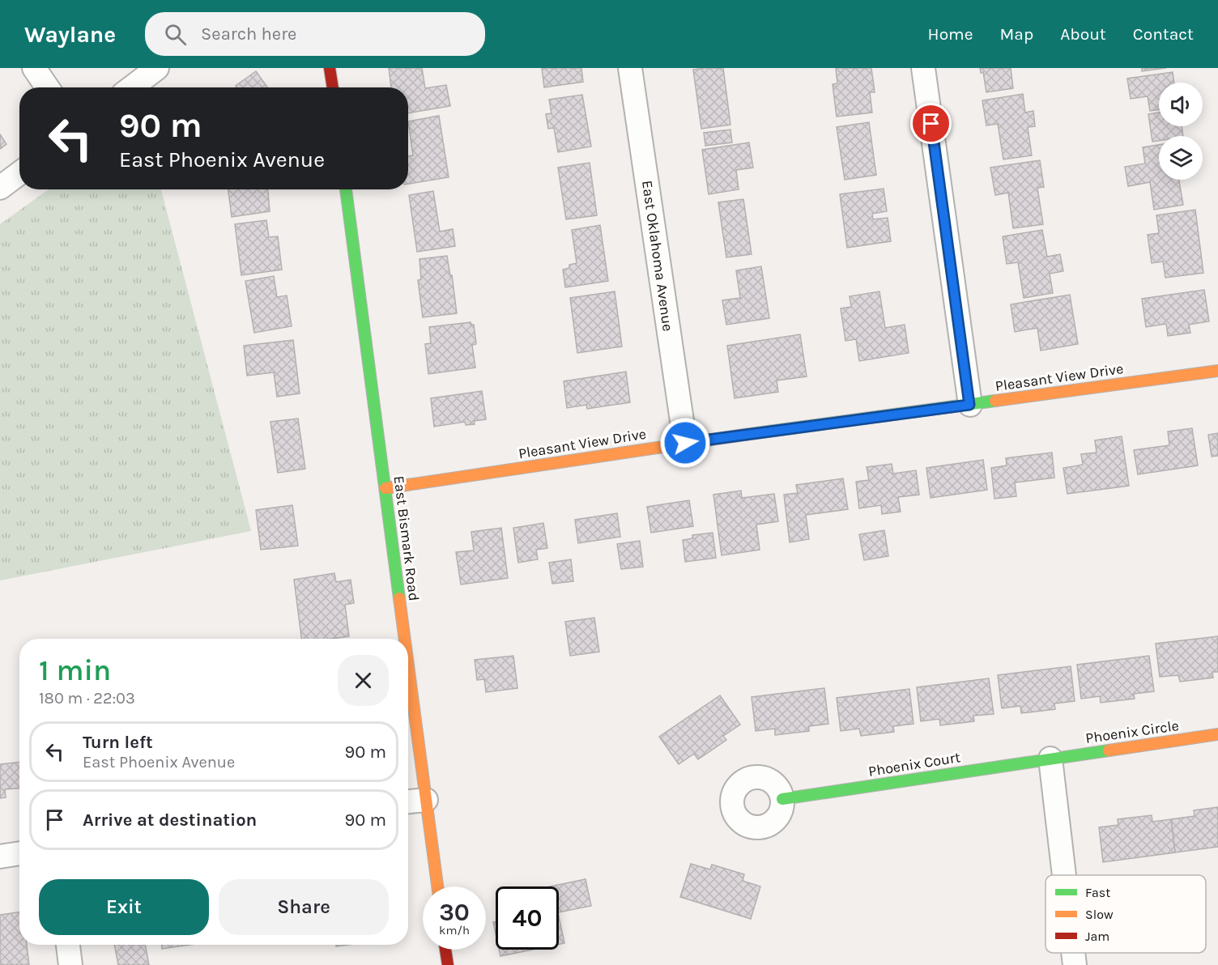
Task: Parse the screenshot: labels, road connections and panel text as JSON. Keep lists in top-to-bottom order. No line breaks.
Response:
{"streets":{"street":["East Oklahoma Avenue","Pleasant View Drive","East Bismark Road","Phoenix Circle","Phoenix Court"]},"crossings":[["East Oklahoma Avenue","Pleasant View Drive"],["Pleasant View Drive","East Bismark Road"],["Phoenix Circle","Phoenix Court"]],"legend":["Fast","Slow","Jam"],"page":{"header":"Waylane","search":"Search here","nav":["Home","Map","About","Contact"],"turn":["90 m","East Phoenix Avenue"],"heading":["1 min","180 m · 22:03"],"list":[{"name":"Turn left","note":"East Phoenix Avenue","value":"90 m"},{"name":"Arrive at destination","value":"90 m"}],"buttons":["Exit","Share"],"speed":"30 km/h","limit":"40"}}
